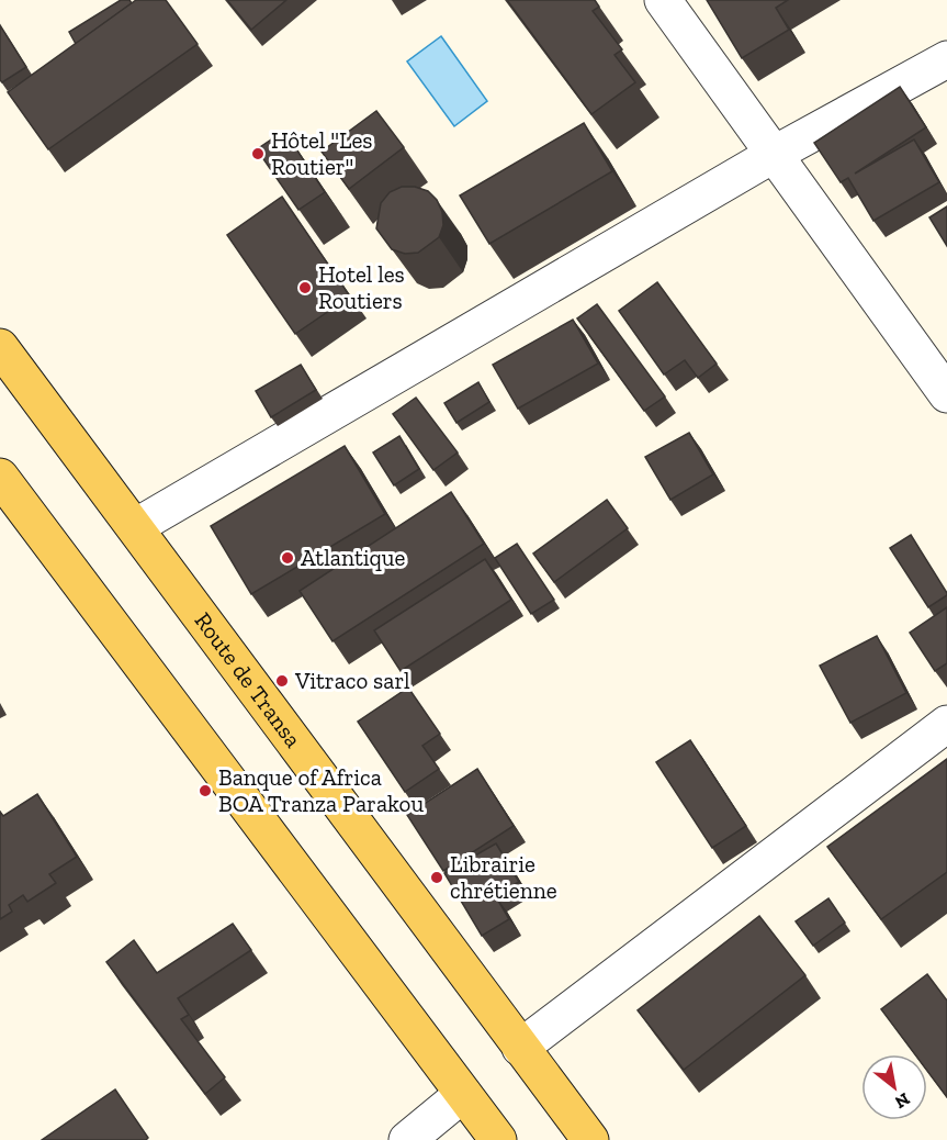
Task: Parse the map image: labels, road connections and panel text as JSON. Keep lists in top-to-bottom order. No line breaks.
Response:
{"streets":{"main road":["Route de Transa"]},"places":["Hôtel \"Les Routier\"","Hotel les Routiers","Atlantique","Vitraco sarl","Banque of Africa BOA Tranza Parakou","Librairie chrétienne"],"north":"bottom right"}
